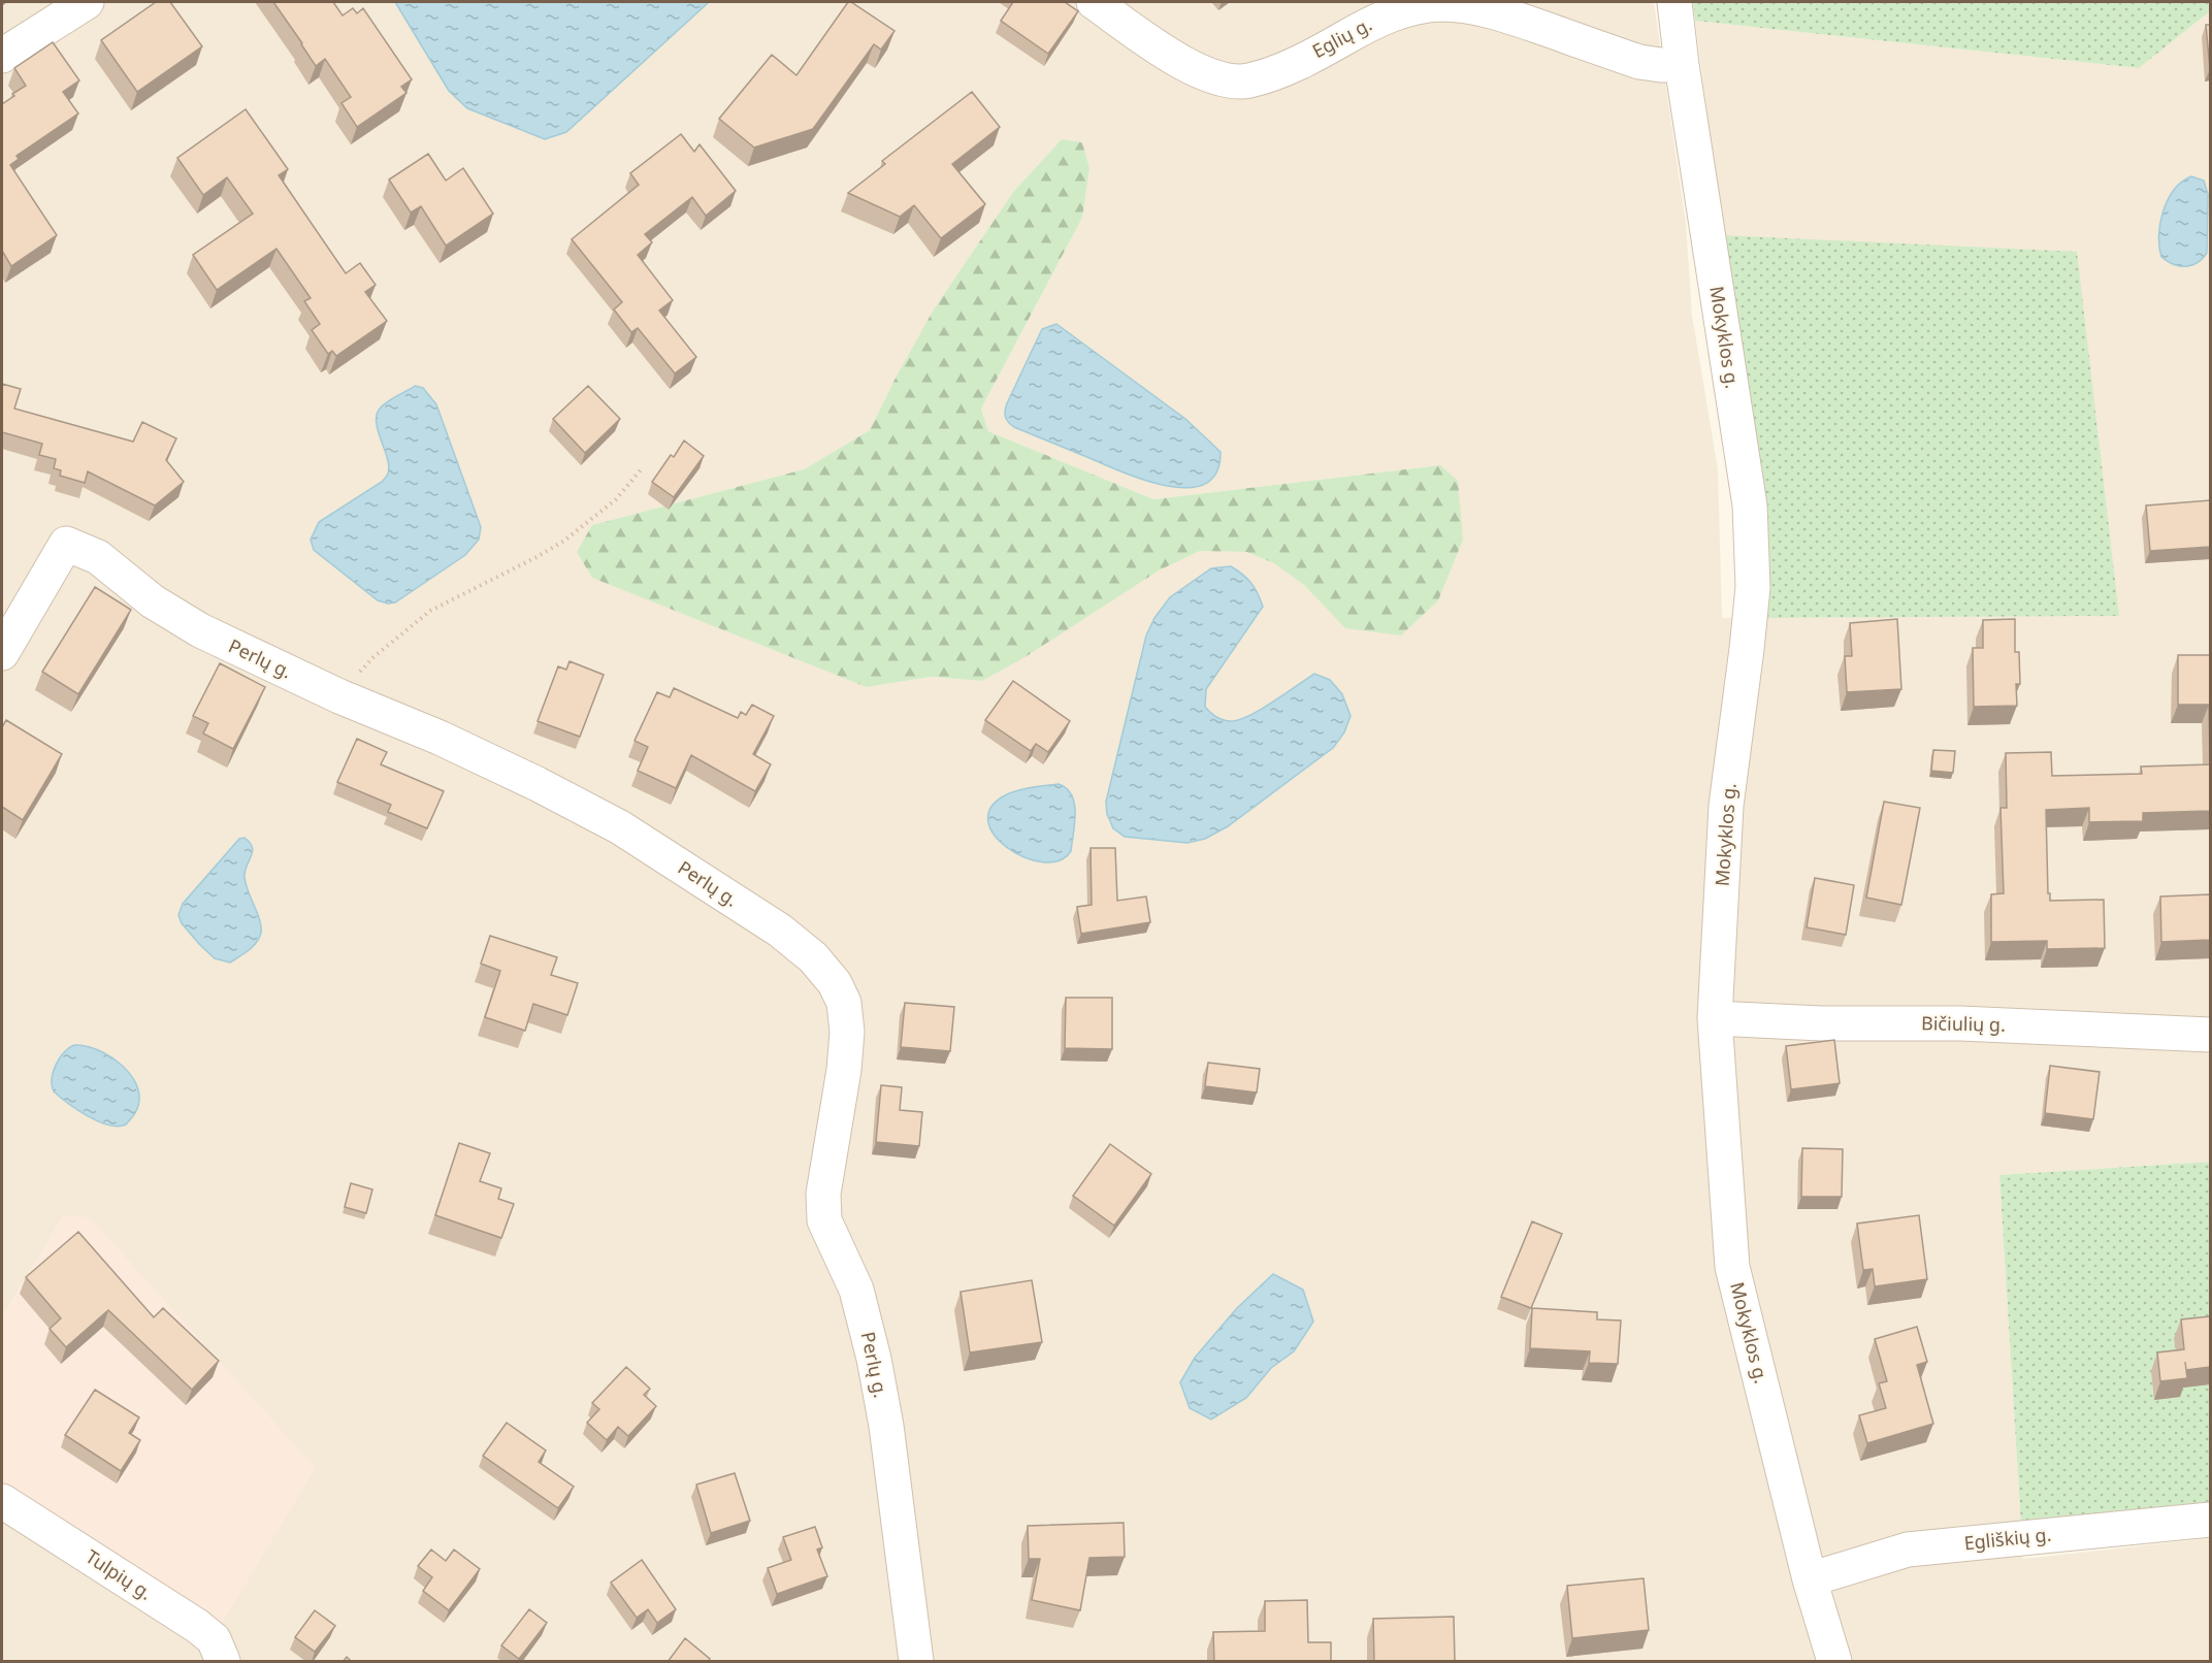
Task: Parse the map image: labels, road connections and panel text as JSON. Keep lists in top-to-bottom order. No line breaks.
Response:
{"streets":{"street":["Eglių g.","Mokyklos g.","Perlų g.","Bičiulių g.","Egliškių g.","Tulpių g."]},"crossings":[["Eglių g.","Mokyklos g."],["Mokyklos g.","Bičiulių g."],["Mokyklos g.","Egliškių g."]]}
